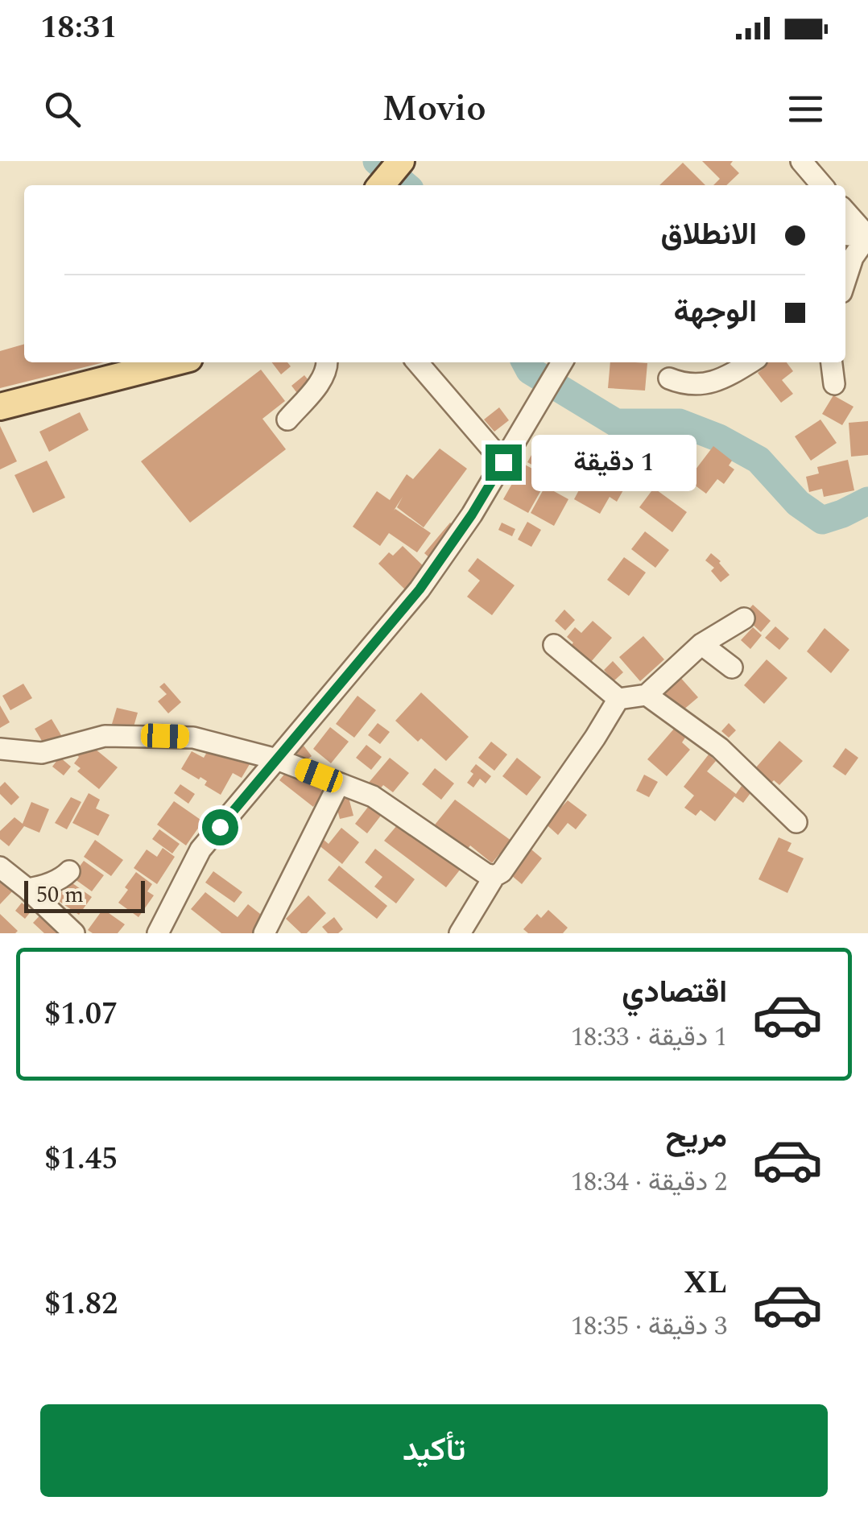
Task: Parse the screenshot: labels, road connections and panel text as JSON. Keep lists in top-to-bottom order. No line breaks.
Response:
{"scale_bar":"50 m","page":{"status":"18:31","header":"Movio","banner":["الانطلاق","الوجهة"],"bubble":"1 دقيقة","scale":"50 m","list":[{"name":"اقتصادي","note":"1 دقيقة · 18:33","value":"$1.07"},{"name":"مريح","note":"2 دقيقة · 18:34","value":"$1.45"},{"name":"XL","note":"3 دقيقة · 18:35","value":"$1.82"}],"buttons":"تأكيد"}}
